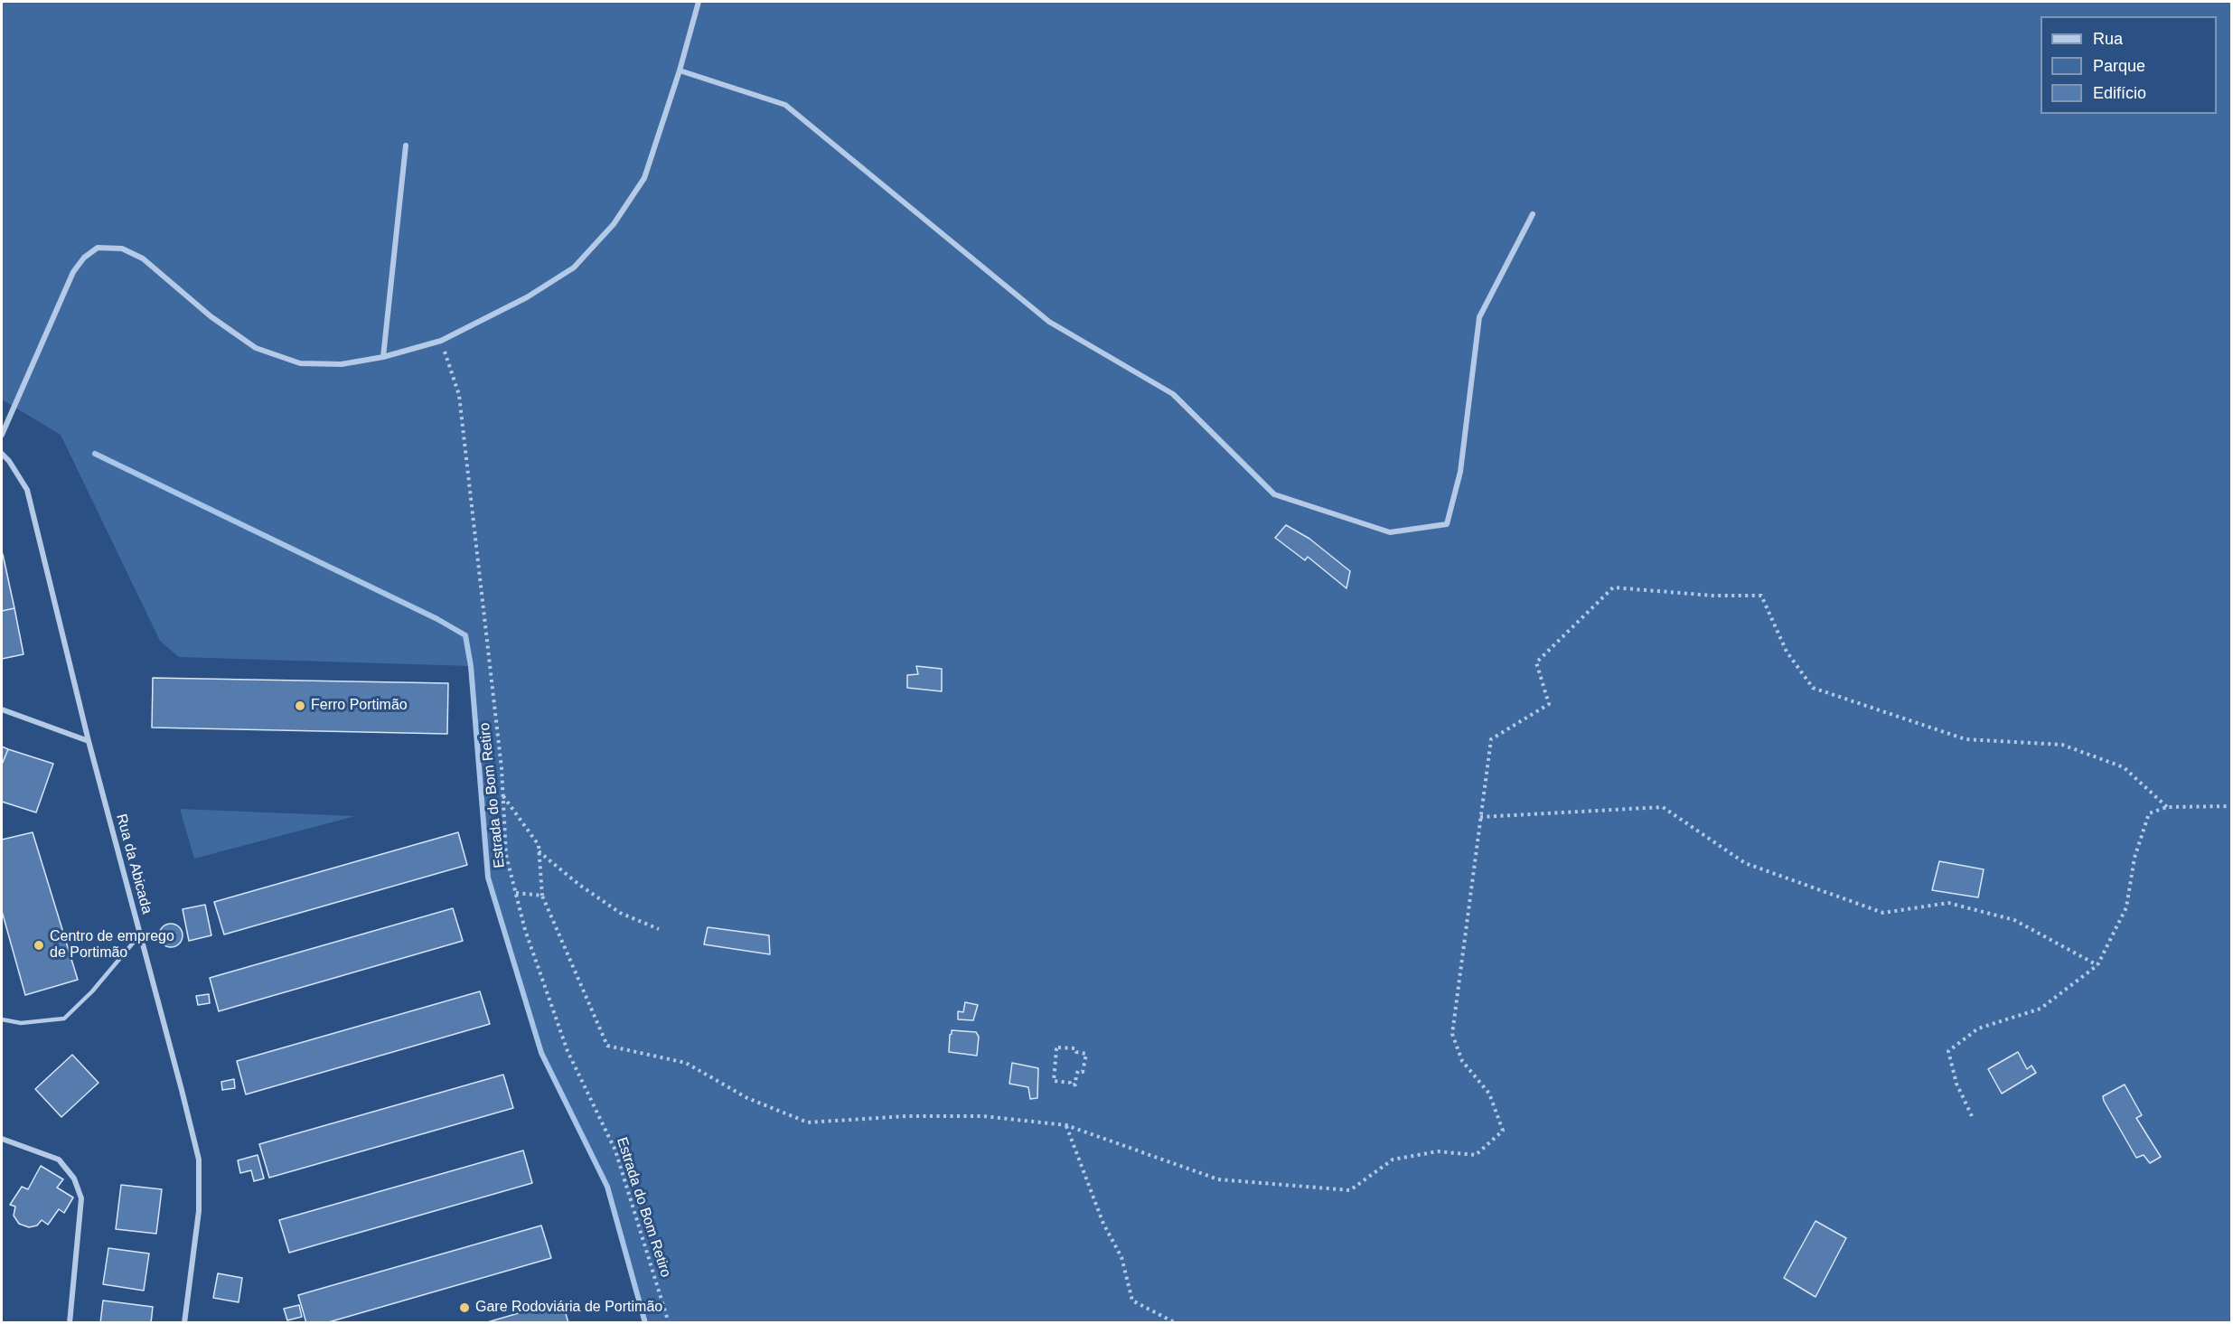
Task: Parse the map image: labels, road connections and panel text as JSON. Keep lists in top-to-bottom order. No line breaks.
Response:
{"streets":{"street":["Rua da Abicada"],"path":["Estrada do Bom Retiro"]},"places":["Ferro Portimão","Centro de emprego de Portimão","Gare Rodoviária de Portimão"],"legend":["Rua","Parque","Edifício"]}
